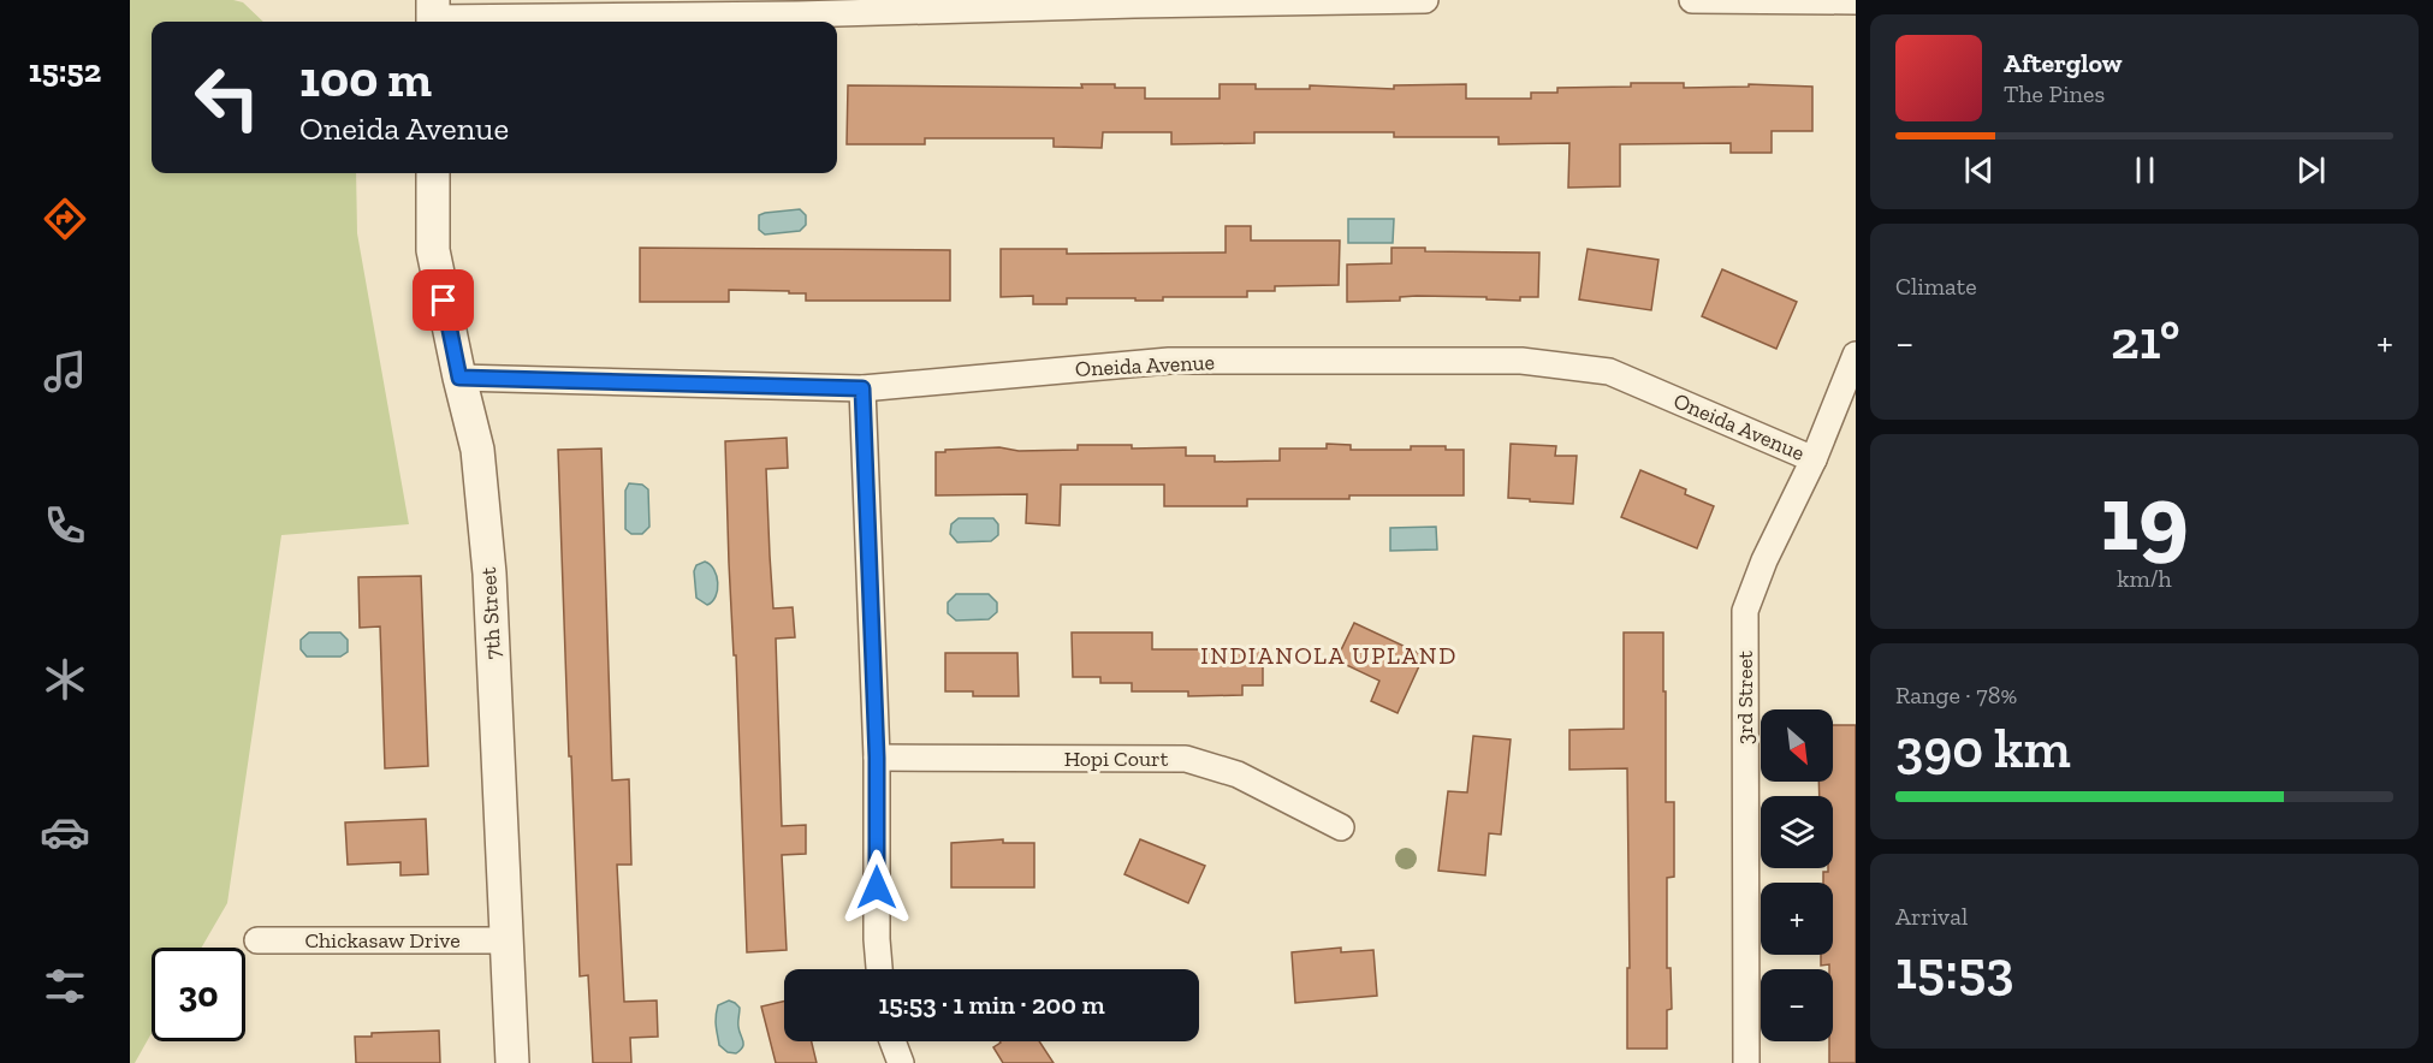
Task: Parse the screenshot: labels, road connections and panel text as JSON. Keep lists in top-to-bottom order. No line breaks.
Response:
{"streets":{"street":["Oneida Avenue","7th Street","3rd Street","Hopi Court","Chickasaw Drive"]},"crossings":[["Oneida Avenue","7th Street"],["Oneida Avenue","3rd Street"],["7th Street","Chickasaw Drive"]],"districts":["INDIANOLA UPLAND"],"north":"bottom right","page":{"tabs":"15:52","turn":["100 m","Oneida Avenue"],"song":["Afterglow","The Pines"],"tile":["Climate",["19","km/h"],["Range · 78%","390 km"],["Arrival","15:53"]],"heat":["−","21°","+"],"map_buttons":["+","−"],"limit":"30","trip":"15:53 · 1 min · 200 m"}}
